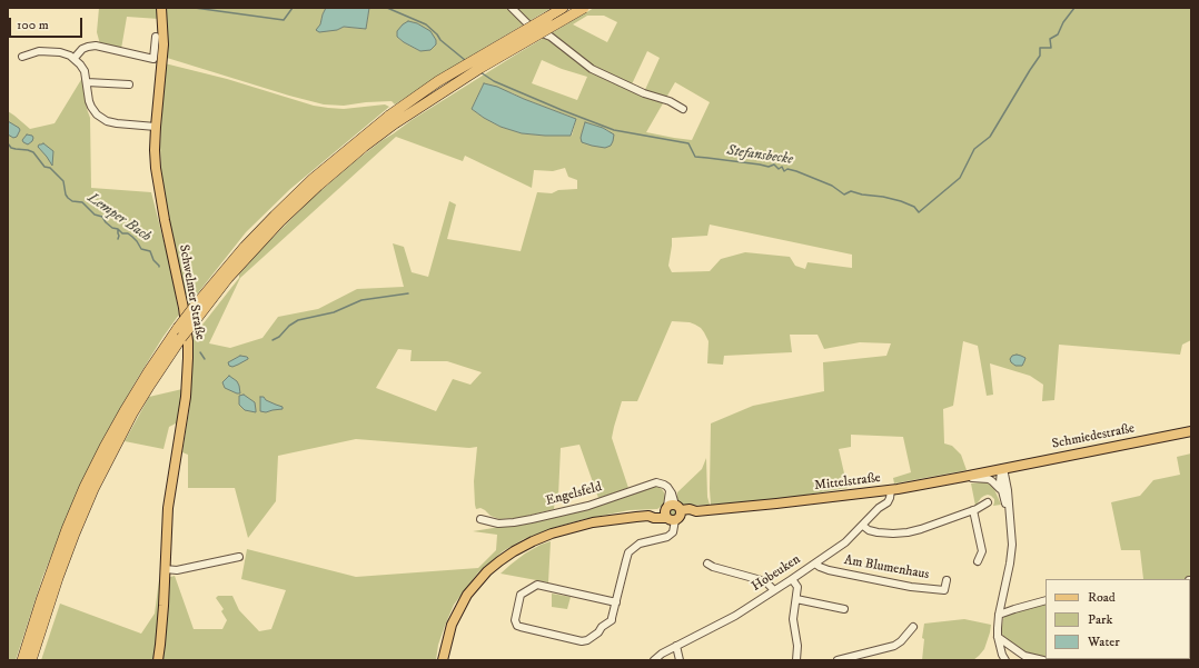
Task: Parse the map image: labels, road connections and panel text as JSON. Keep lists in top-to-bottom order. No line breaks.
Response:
{"streets":{"main road":["Schwelmer Straße","Schmiedestraße","Mittelstraße"],"street":["Engelsfeld","Am Blumenhaus","Hobeuken"]},"crossings":[["Schmiedestraße","Mittelstraße"],["Mittelstraße","Engelsfeld"],["Mittelstraße","Hobeuken"],["Am Blumenhaus","Hobeuken"]],"water":["Stefansbecke","Lemper Bach"],"legend":["Road","Park","Water"],"scale_bar":"100 m"}
